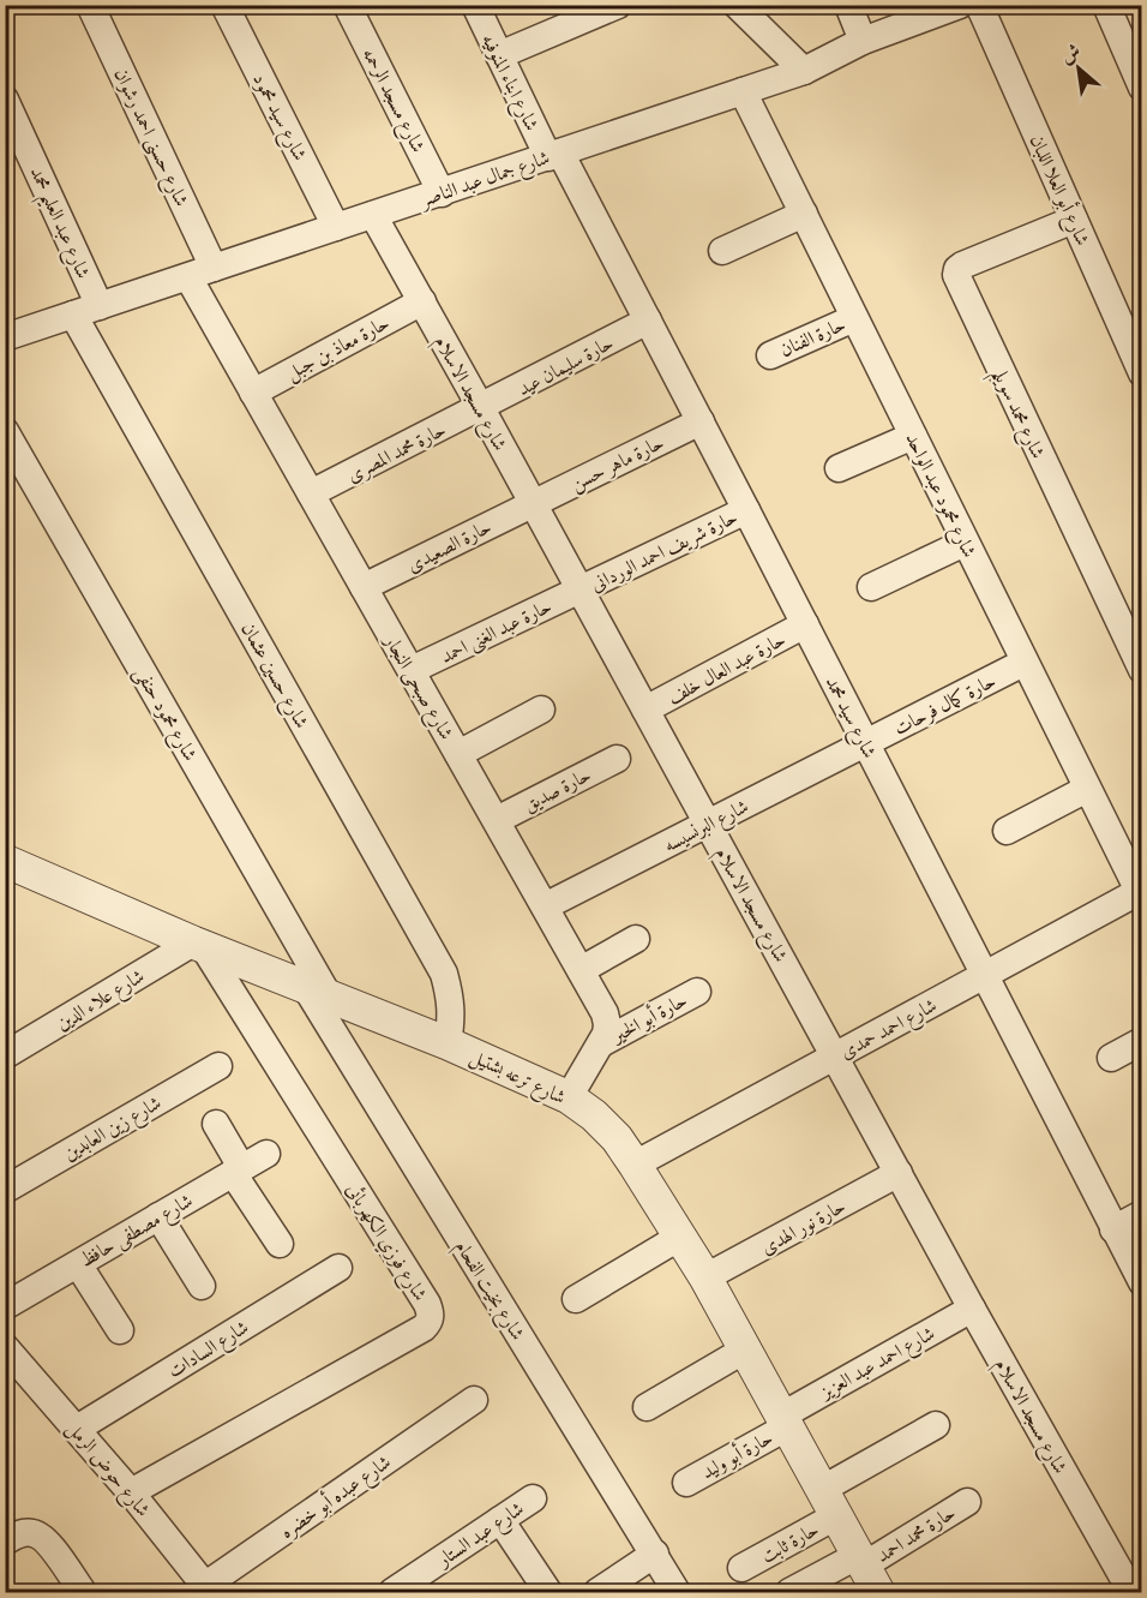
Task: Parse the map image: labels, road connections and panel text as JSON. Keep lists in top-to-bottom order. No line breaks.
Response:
{"streets":{"street":["شارع ابناء المنوفيه","شارع مسجد الرحمه","شارع سيد محمود","شارع حسنى احمد رشوان","شارع جمال عبد الناصر","شارع أبو العلا اللبان","شارع عبد العليم محمد","حارة الفنان","حارة معاذ بن جبل","حارة سليمان عيد","شارع مسجد الاسلام","شارع محمد سويلم","حارة محمد المصرى","حارة ماهر حسن","شارع محمود عبد الواحد","حارة الصعيدى","حارة شريف احمد الوردانى","حارة عبد الغنى احمد","حارة عبد العال خلف","شارع حسين عثمان","شارع صبحى النجار","حارة كمال فرحات","شارع محمود حنفى","شارع سيد محمد","حارة صديق","شارع البرنسيسه","شارع علاء الدين","حارة أبو الخير","شارع احمد حمدى","شارع ترعه بشتيل","شارع زين العابدين","حارة نور الهدى","شارع مصطفى حافظ","شارع فوزي الكهربائى","شارع بخيت الفحام","شارع السادات","شارع احمد عبد العزيز","حارة أبو وليد","شارع حوض الرمل","شارع عبده أبو خضره","شارع عبد الستار","حارة محمد احمد","حارة ثابت"]},"crossings":[["شارع ابناء المنوفيه","شارع جمال عبد الناصر"],["شارع ابناء المنوفيه","شارع سيد محمد"],["شارع مسجد الرحمه","شارع جمال عبد الناصر"],["شارع سيد محمود","شارع جمال عبد الناصر"],["شارع حسنى احمد رشوان","شارع جمال عبد الناصر"],["شارع حسنى احمد رشوان","شارع صبحى النجار"],["شارع جمال عبد الناصر","شارع عبد العليم محمد"],["شارع جمال عبد الناصر","شارع مسجد الاسلام"],["شارع جمال عبد الناصر","شارع محمود عبد الواحد"],["شارع جمال عبد الناصر","شارع حسين عثمان"],["شارع جمال عبد الناصر","شارع صبحى النجار"],["شارع جمال عبد الناصر","شارع سيد محمد"],["شارع أبو العلا اللبان","شارع محمد سويلم"],["حارة الفنان","شارع محمود عبد الواحد"],["حارة معاذ بن جبل","شارع مسجد الاسلام"],["حارة معاذ بن جبل","شارع صبحى النجار"],["حارة سليمان عيد","شارع مسجد الاسلام"],["حارة سليمان عيد","حارة محمد المصرى"],["حارة سليمان عيد","شارع سيد محمد"],["شارع مسجد الاسلام","حارة محمد المصرى"],["شارع مسجد الاسلام","حارة ماهر حسن"],["شارع مسجد الاسلام","حارة الصعيدى"],["شارع مسجد الاسلام","حارة شريف احمد الوردانى"],["شارع مسجد الاسلام","حارة عبد الغنى احمد"],["شارع مسجد الاسلام","حارة عبد العال خلف"],["شارع مسجد الاسلام","شارع البرنسيسه"],["شارع مسجد الاسلام","شارع احمد حمدى"],["شارع مسجد الاسلام","حارة نور الهدى"],["شارع مسجد الاسلام","شارع احمد عبد العزيز"],["حارة محمد المصرى","شارع صبحى النجار"],["حارة ماهر حسن","حارة الصعيدى"],["حارة ماهر حسن","شارع سيد محمد"],["شارع محمود عبد الواحد","حارة كمال فرحات"],["شارع محمود عبد الواحد","شارع احمد حمدى"],["حارة الصعيدى","شارع صبحى النجار"],["حارة شريف احمد الوردانى","حارة عبد الغنى احمد"],["حارة شريف احمد الوردانى","شارع سيد محمد"],["حارة عبد الغنى احمد","شارع صبحى النجار"],["حارة عبد العال خلف","شارع سيد محمد"],["شارع حسين عثمان","شارع ترعه بشتيل"],["شارع صبحى النجار","حارة صديق"],["شارع صبحى النجار","شارع البرنسيسه"],["شارع صبحى النجار","حارة أبو الخير"],["شارع صبحى النجار","شارع ترعه بشتيل"],["حارة كمال فرحات","شارع سيد محمد"],["حارة كمال فرحات","شارع البرنسيسه"],["شارع محمود حنفى","شارع ترعه بشتيل"],["شارع محمود حنفى","شارع بخيت الفحام"],["شارع سيد محمد","شارع البرنسيسه"],["شارع سيد محمد","شارع احمد حمدى"],["شارع علاء الدين","شارع ترعه بشتيل"],["شارع علاء الدين","شارع فوزي الكهربائى"],["شارع احمد حمدى","شارع ترعه بشتيل"],["شارع ترعه بشتيل","حارة نور الهدى"],["شارع ترعه بشتيل","شارع فوزي الكهربائى"],["شارع ترعه بشتيل","شارع بخيت الفحام"],["شارع ترعه بشتيل","شارع احمد عبد العزيز"],["شارع ترعه بشتيل","حارة أبو وليد"],["شارع ترعه بشتيل","حارة محمد احمد"],["شارع ترعه بشتيل","حارة ثابت"],["شارع فوزي الكهربائى","شارع حوض الرمل"],["شارع السادات","شارع حوض الرمل"],["شارع احمد عبد العزيز","حارة أبو وليد"],["شارع حوض الرمل","شارع عبده أبو خضره"]],"north":"top left"}
